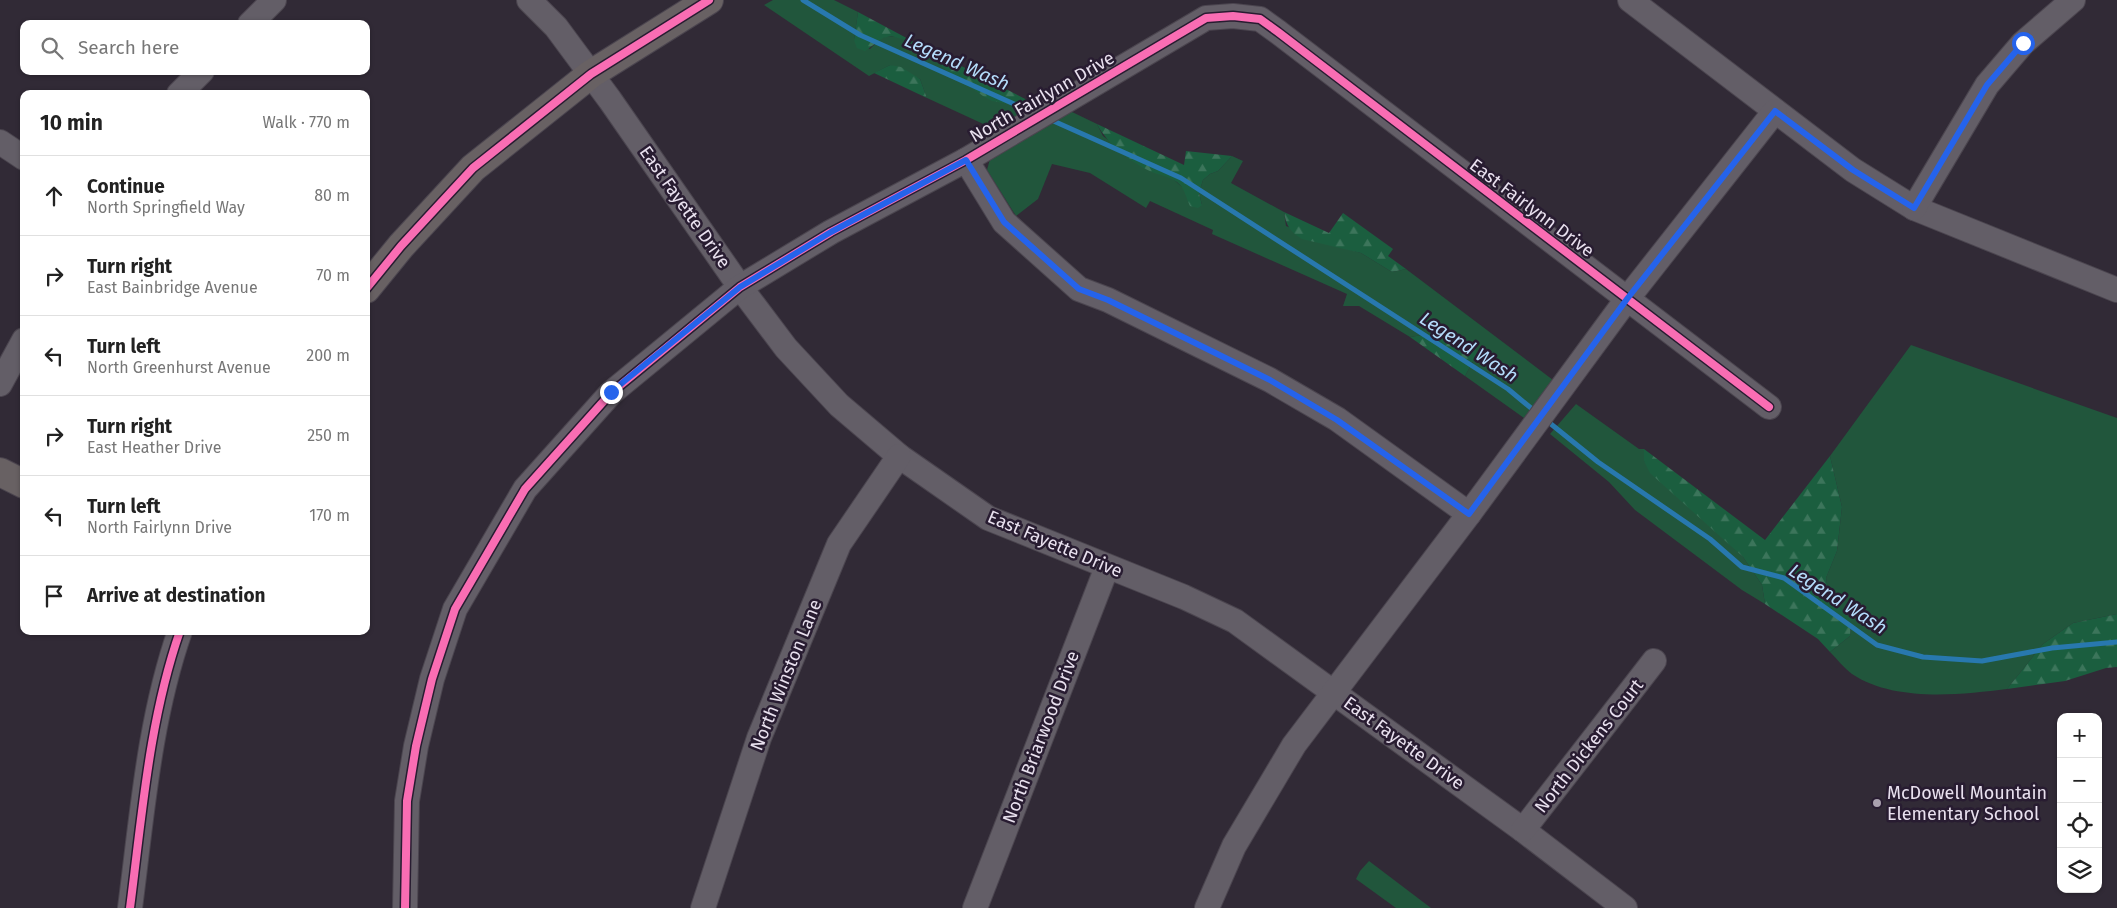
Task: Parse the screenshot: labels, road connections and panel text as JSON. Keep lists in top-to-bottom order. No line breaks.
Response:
{"streets":{"street":["North Fairlynn Drive","East Fayette Drive","East Fairlynn Drive","North Winston Lane","North Briarwood Drive","North Dickens Court"]},"crossings":[["North Fairlynn Drive","East Fayette Drive"],["North Fairlynn Drive","East Fairlynn Drive"],["East Fayette Drive","North Winston Lane"],["East Fayette Drive","North Briarwood Drive"],["East Fayette Drive","North Dickens Court"]],"water":["Legend Wash"],"places":["McDowell Mountain Elementary School"],"page":{"search":"Search here","heading":["10 min","Walk · 770 m"],"list":[["Continue","North Springfield Way","80 m"],["Turn right","East Bainbridge Avenue","70 m"],["Turn left","North Greenhurst Avenue","200 m"],["Turn right","East Heather Drive","250 m"],["Turn left","North Fairlynn Drive","170 m"],"Arrive at destination"],"map_buttons":["+","−"]}}
